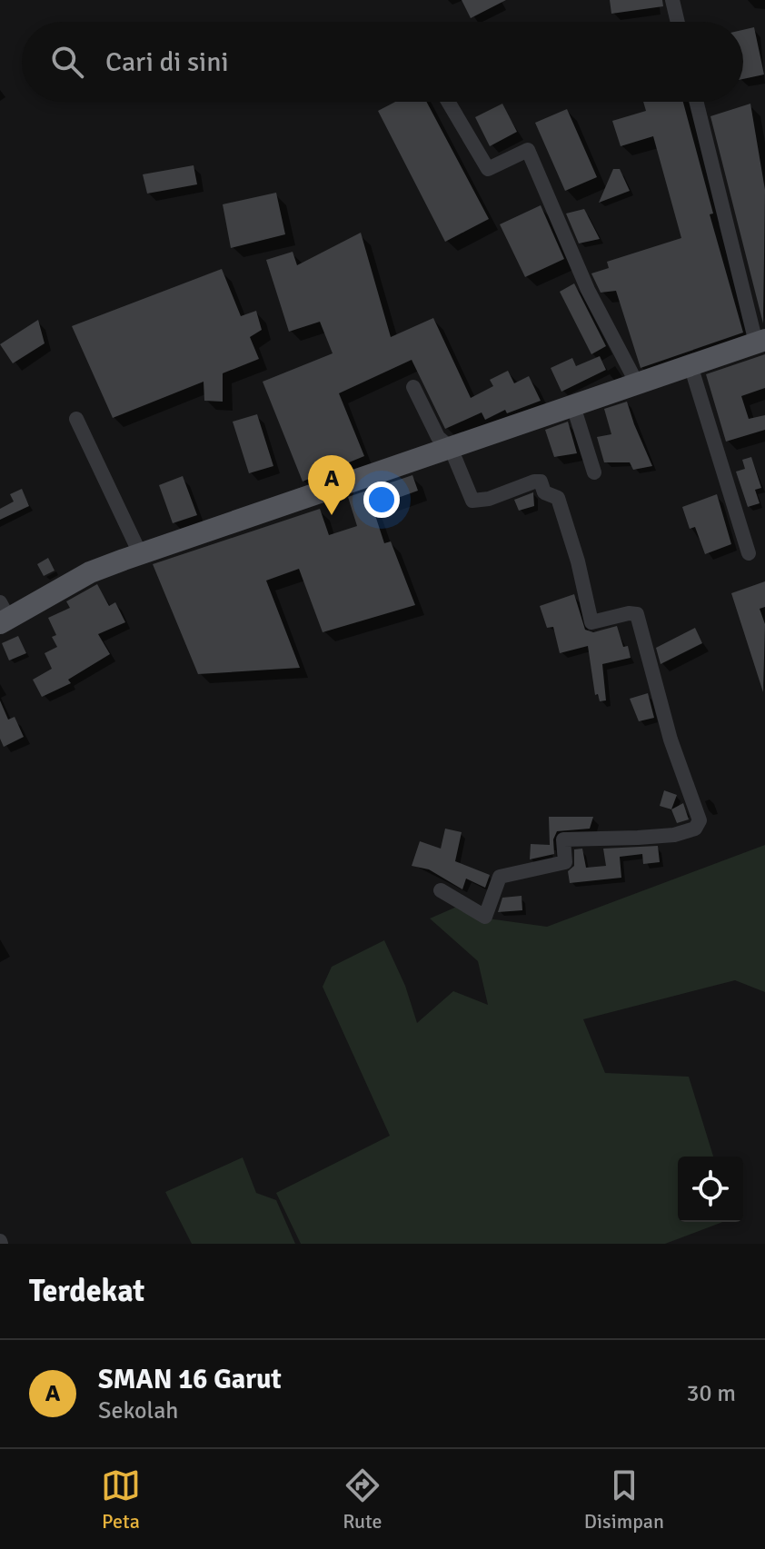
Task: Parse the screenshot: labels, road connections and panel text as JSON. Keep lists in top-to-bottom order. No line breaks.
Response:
{"page":{"search":"Cari di sini","pins":"A","heading":"Terdekat","list":[{"mark":"A","name":"SMAN 16 Garut","note":"Sekolah","value":"30 m"}],"nav":["Peta","Rute","Disimpan"]}}
